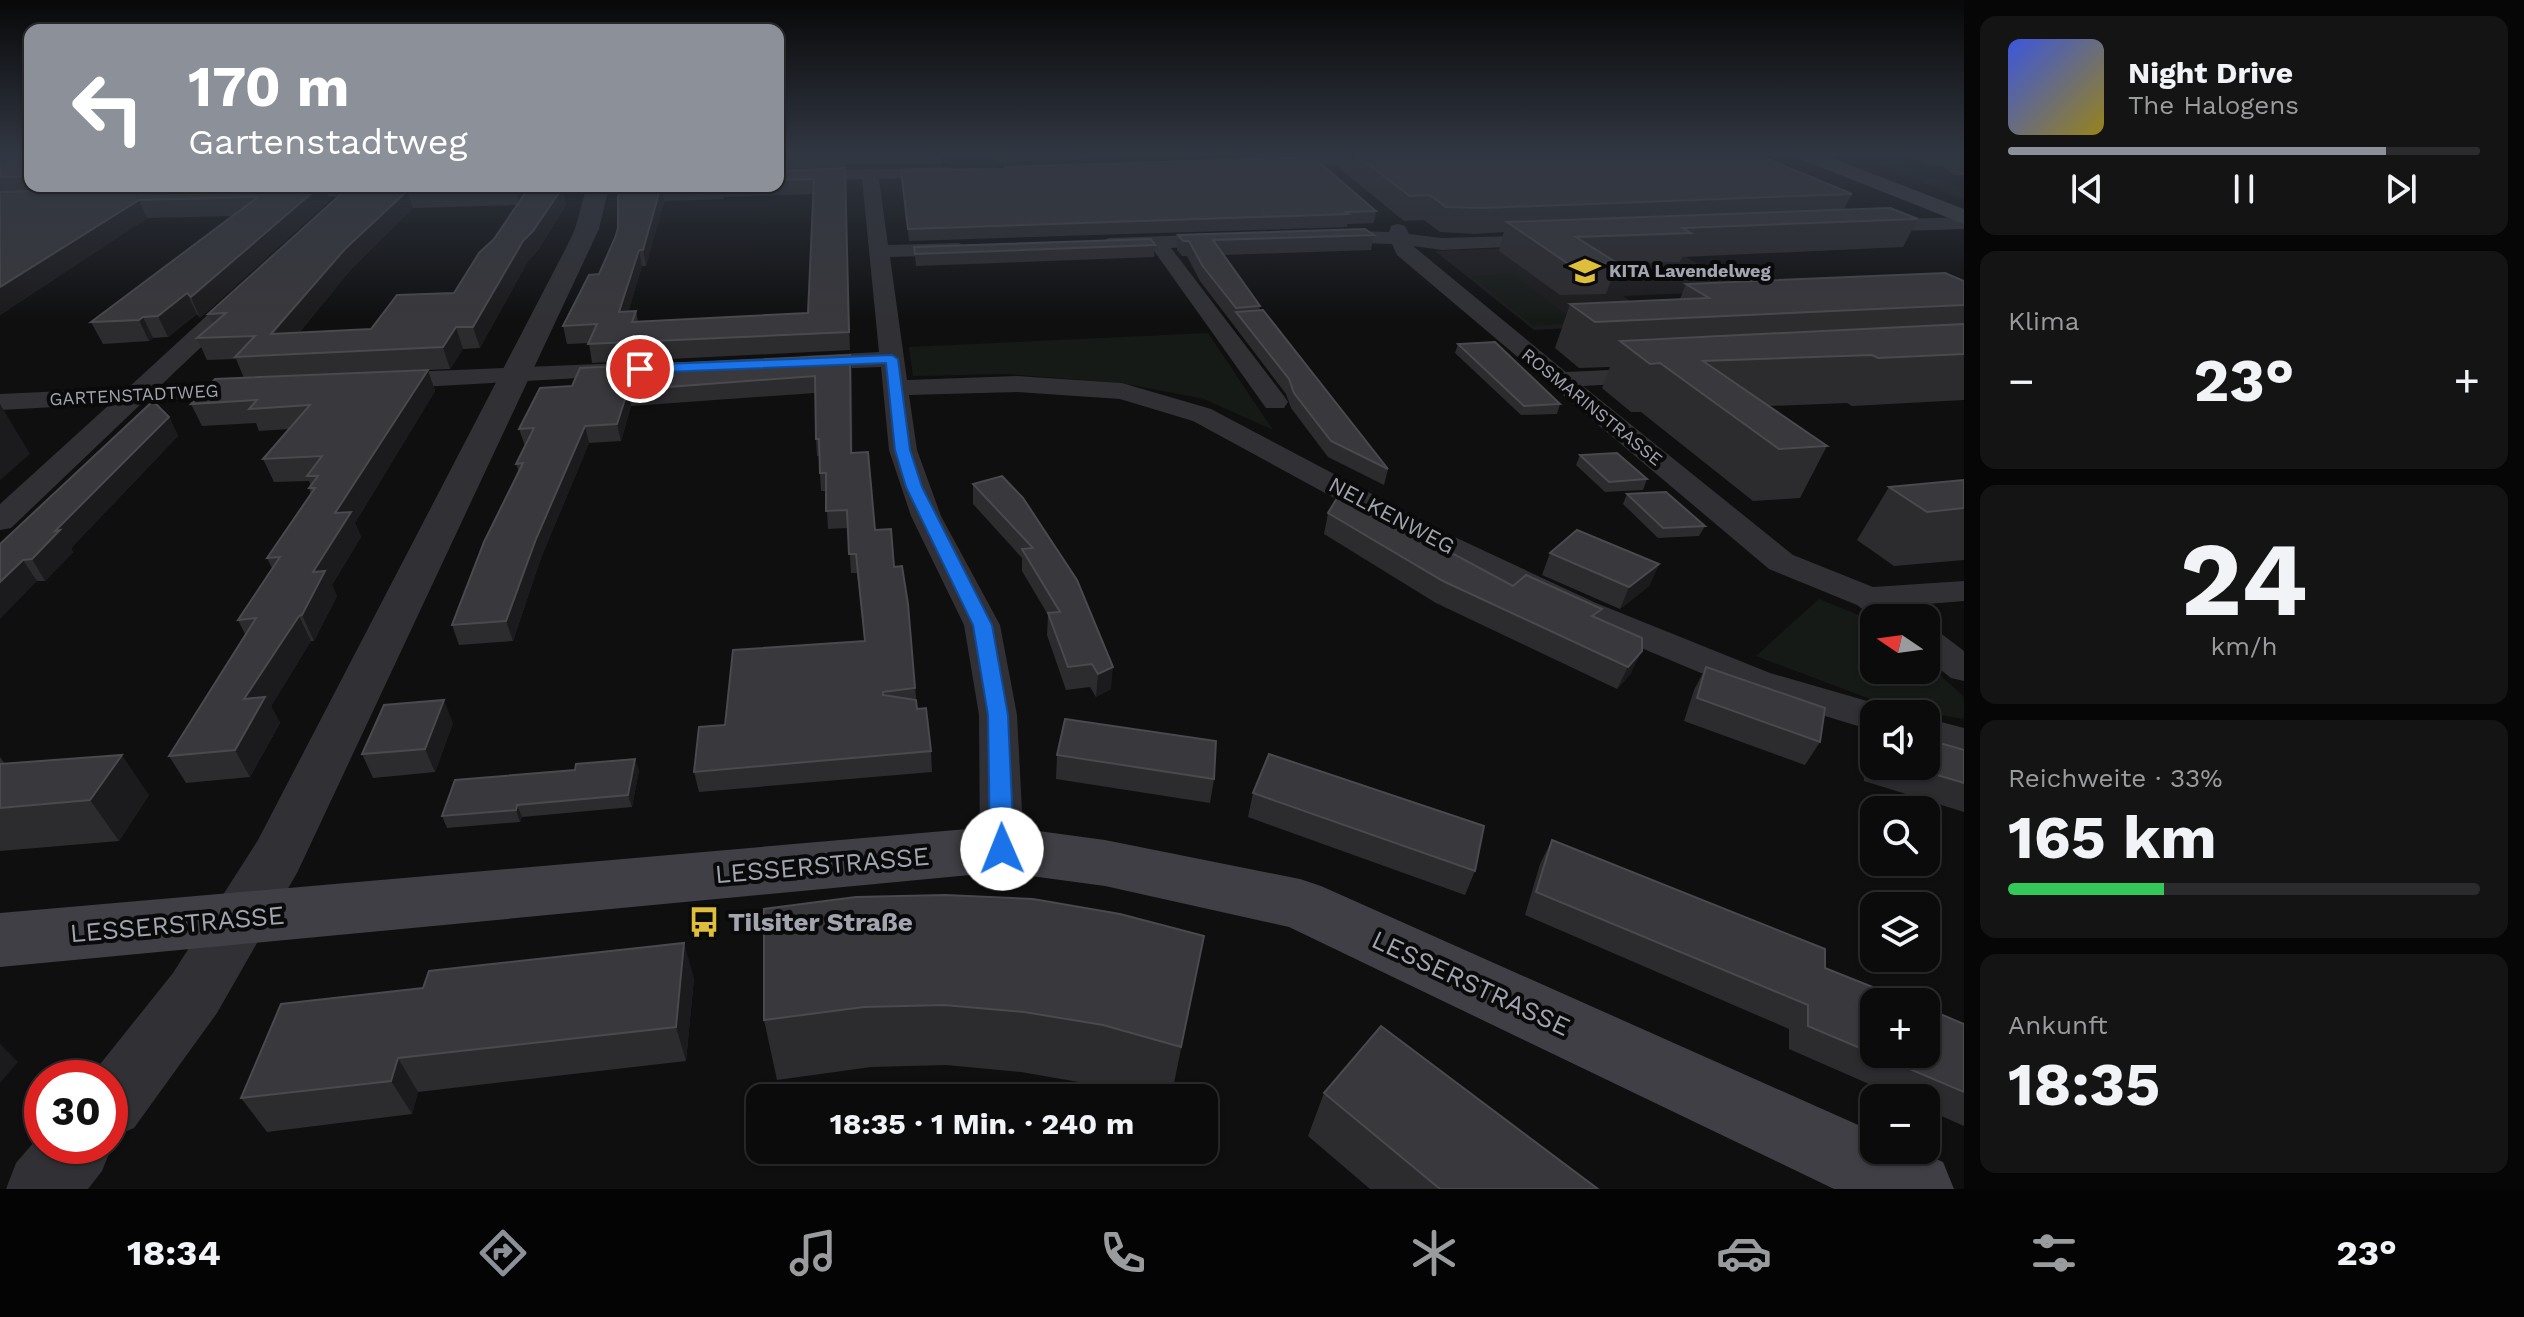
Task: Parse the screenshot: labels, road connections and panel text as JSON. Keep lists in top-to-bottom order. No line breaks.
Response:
{"streets":{"main road":["LESSERSTRASSE"],"street":["GARTENSTADTWEG","ROSMARINSTRASSE","NELKENWEG"]},"places":{"school or university":["KITA Lavendelweg"],"bus stop":["Tilsiter Straße"]},"north":"left","page":{"turn":["170 m","Gartenstadtweg"],"song":["Night Drive","The Halogens"],"tile":["Klima",["24","km/h"],["Reichweite · 33%","165 km"],["Ankunft","18:35"]],"heat":["−","23°","+"],"map_buttons":["+","−"],"limit":"30","trip":"18:35 · 1 Min. · 240 m","tabs":["18:34","23°"]}}
